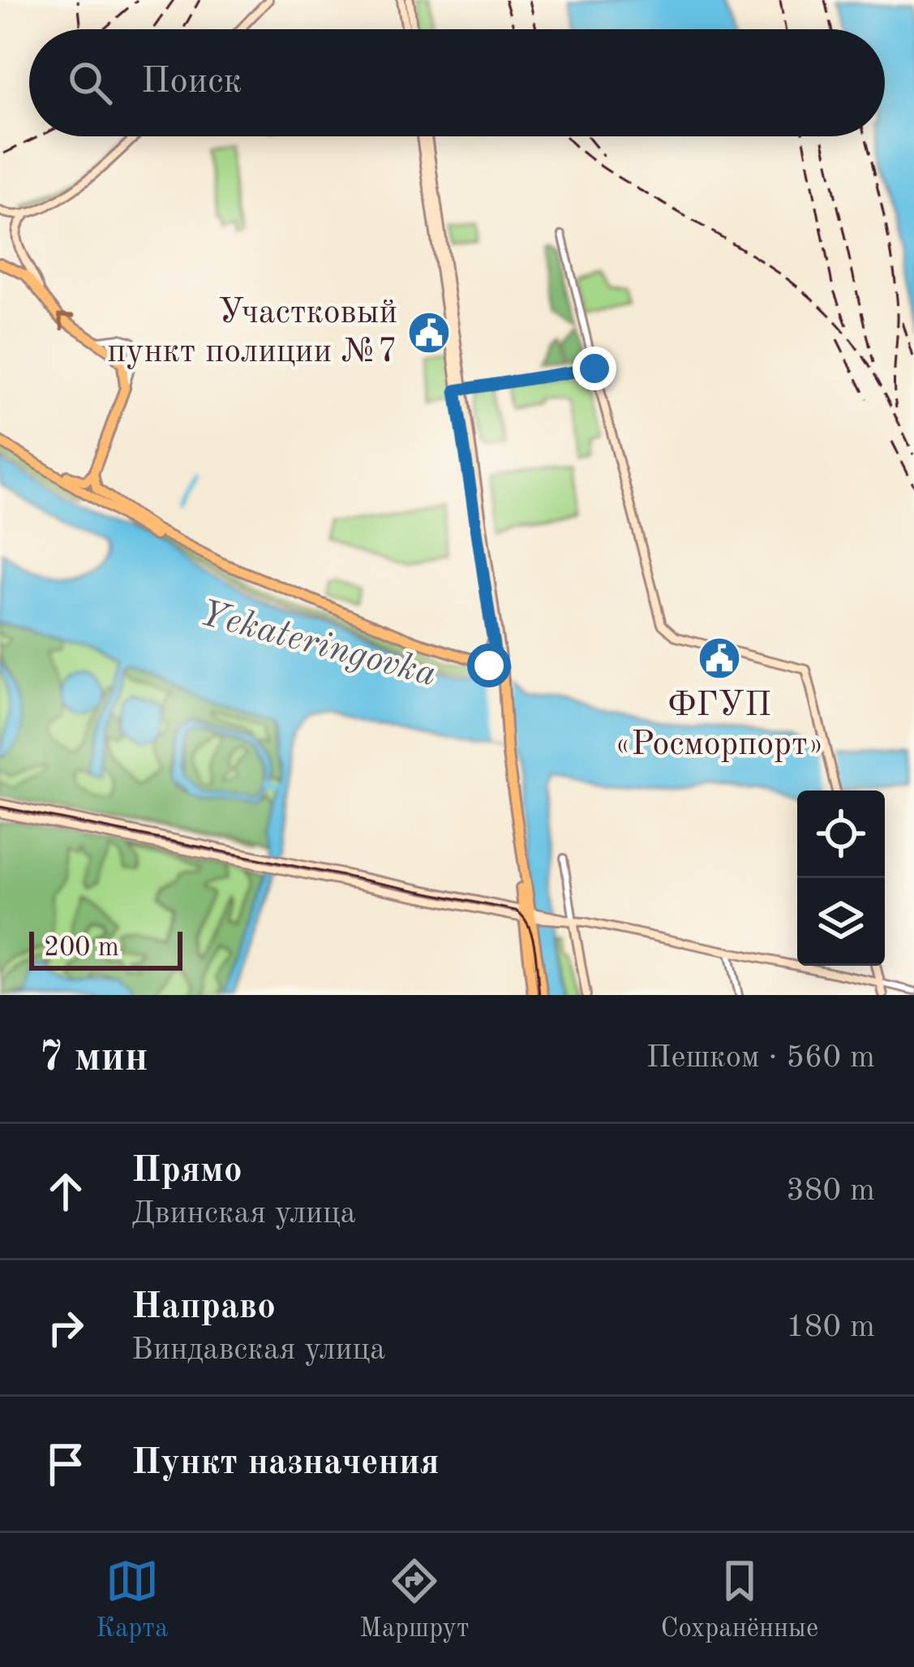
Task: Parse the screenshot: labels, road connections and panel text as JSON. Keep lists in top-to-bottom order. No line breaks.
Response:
{"water":["Yekateringovka"],"places":{"public building":["Участковый пункт полиции №7","ФГУП «Росморпорт»"]},"scale_bar":"200 m","page":{"search":"Поиск","scale":"200 m","heading":["7 мин","Пешком · 560 m"],"list":[["Прямо","Двинская улица","380 m"],["Направо","Виндавская улица","180 m"],"Пункт назначения"],"nav":["Карта","Маршрут","Сохранённые"]}}
